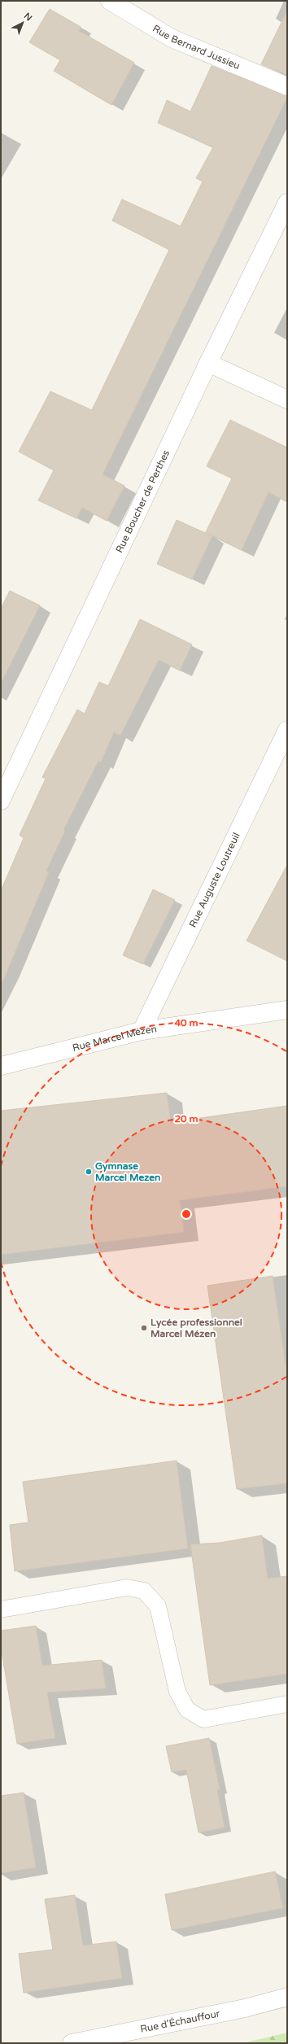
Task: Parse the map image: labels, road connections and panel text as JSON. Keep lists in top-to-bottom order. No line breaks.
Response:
{"streets":{"street":["Rue Bernard Jussieu","Rue Boucher de Perthes","Rue Auguste Loutreuil","Rue Marcel Mézen","Rue d'Échauffour"]},"crossings":[["Rue Auguste Loutreuil","Rue Marcel Mézen"]],"places":["Gymnase Marcel Mezen","Lycée professionnel Marcel Mézen"],"north":"top right","rings":["40 m","20 m"]}
